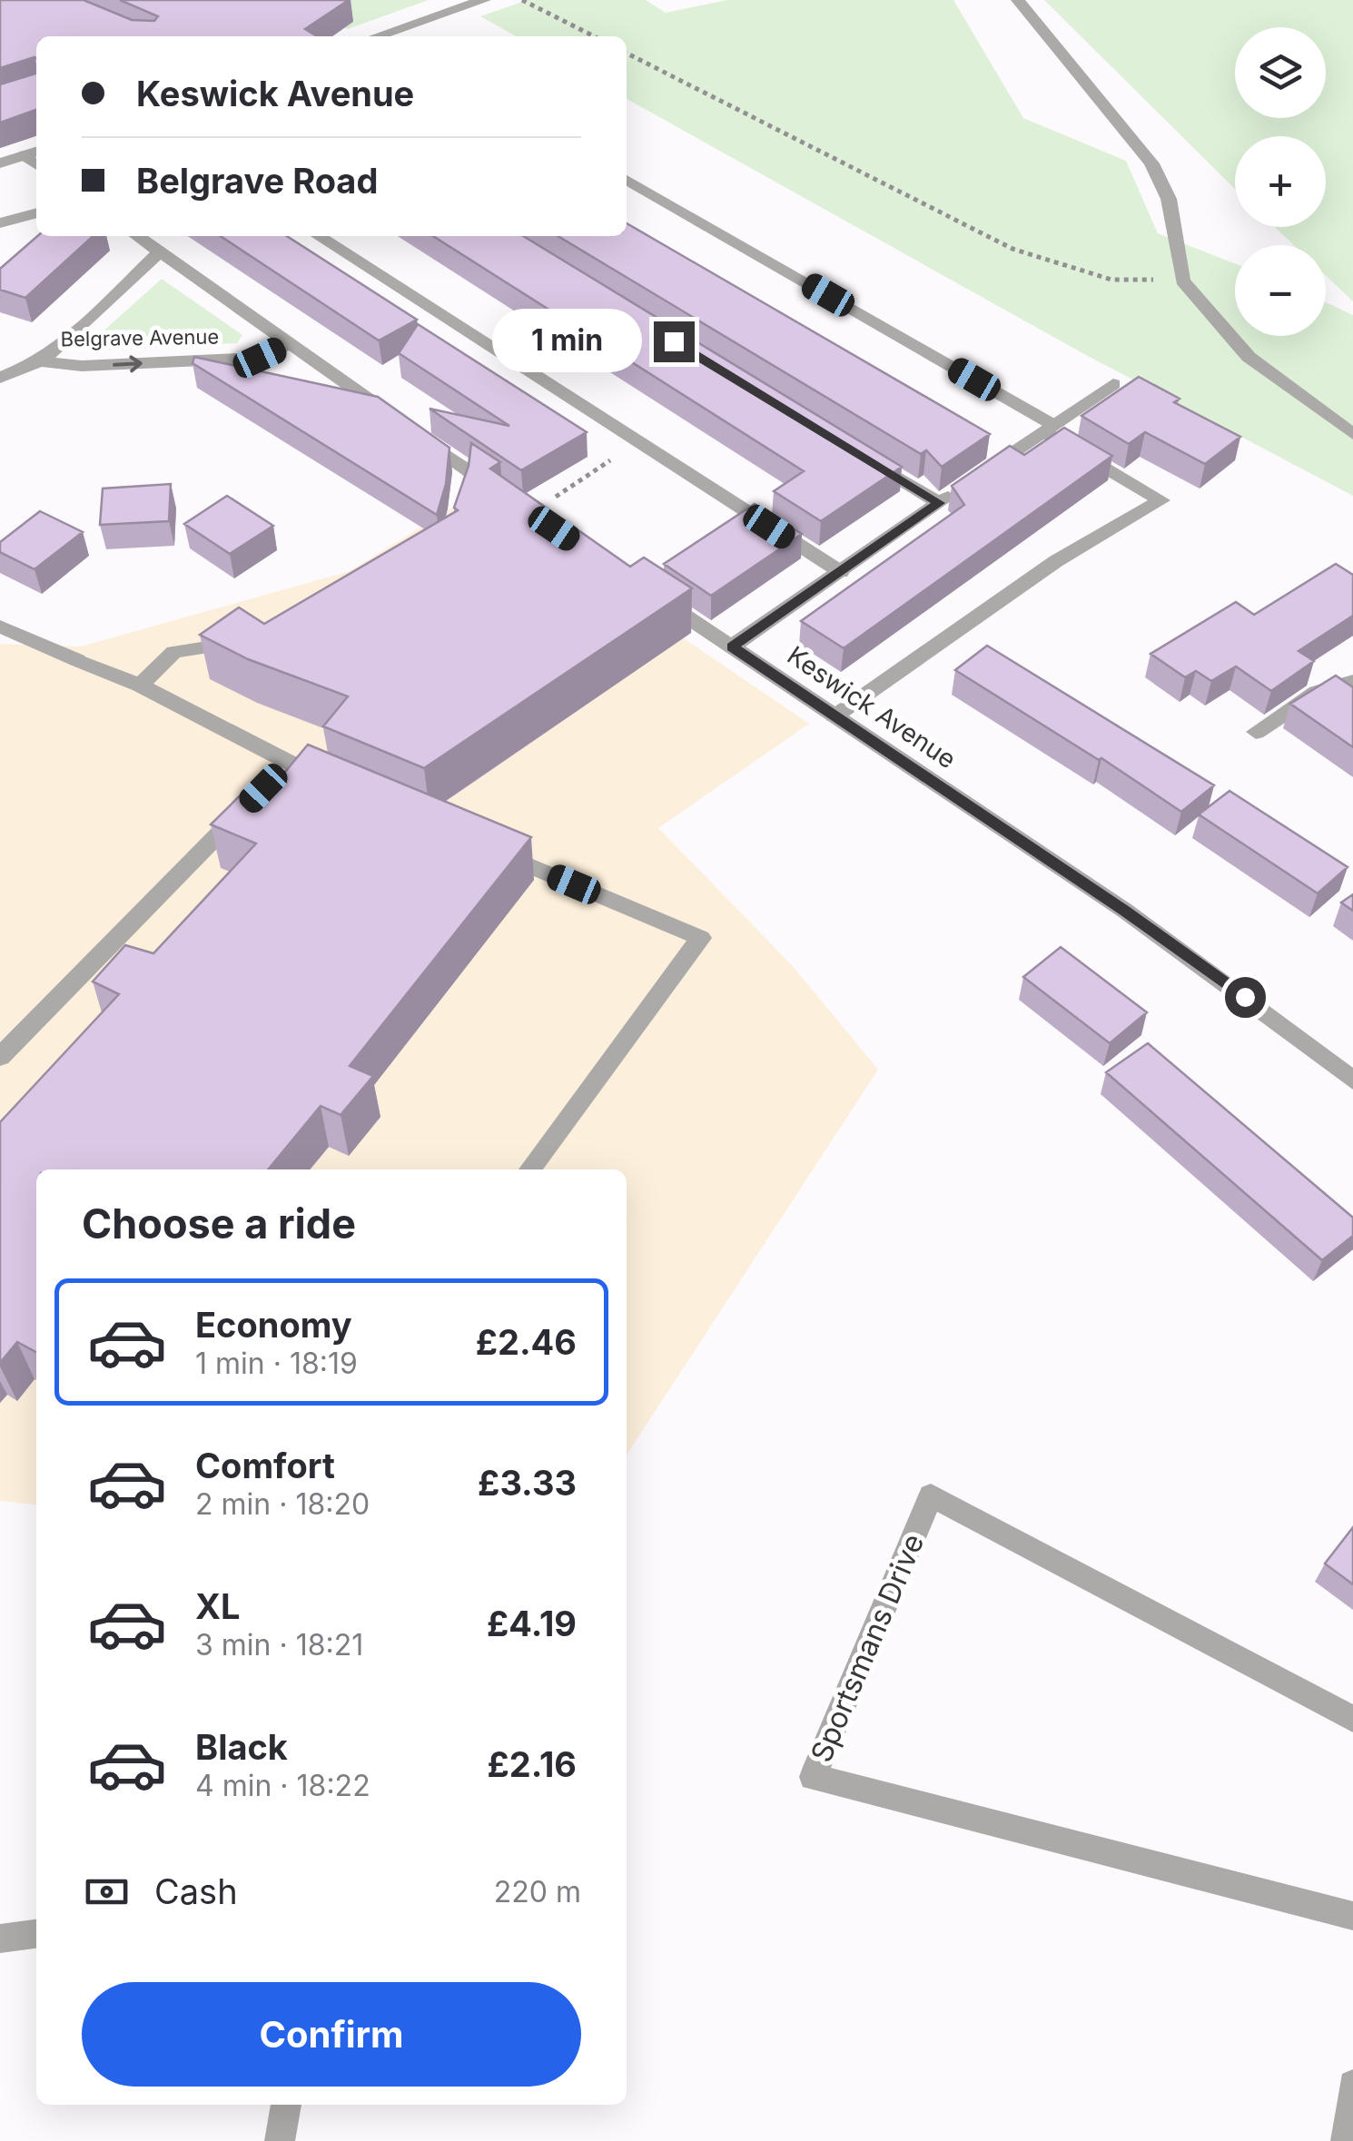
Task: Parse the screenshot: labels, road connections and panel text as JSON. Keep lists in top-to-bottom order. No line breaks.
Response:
{"streets":{"street":["Belgrave Avenue","Keswick Avenue","Sportsmans Drive"]},"one_way":["Belgrave Avenue"],"page":{"map_buttons":["+","−"],"banner":["Keswick Avenue","Belgrave Road"],"bubble":"1 min","heading":"Choose a ride","list":[{"name":"Economy","note":"1 min · 18:19","value":"£2.46"},{"name":"Comfort","note":"2 min · 18:20","value":"£3.33"},{"name":"XL","note":"3 min · 18:21","value":"£4.19"},{"name":"Black","note":"4 min · 18:22","value":"£2.16"}],"pay":["Cash","220 m"],"buttons":"Confirm"}}
